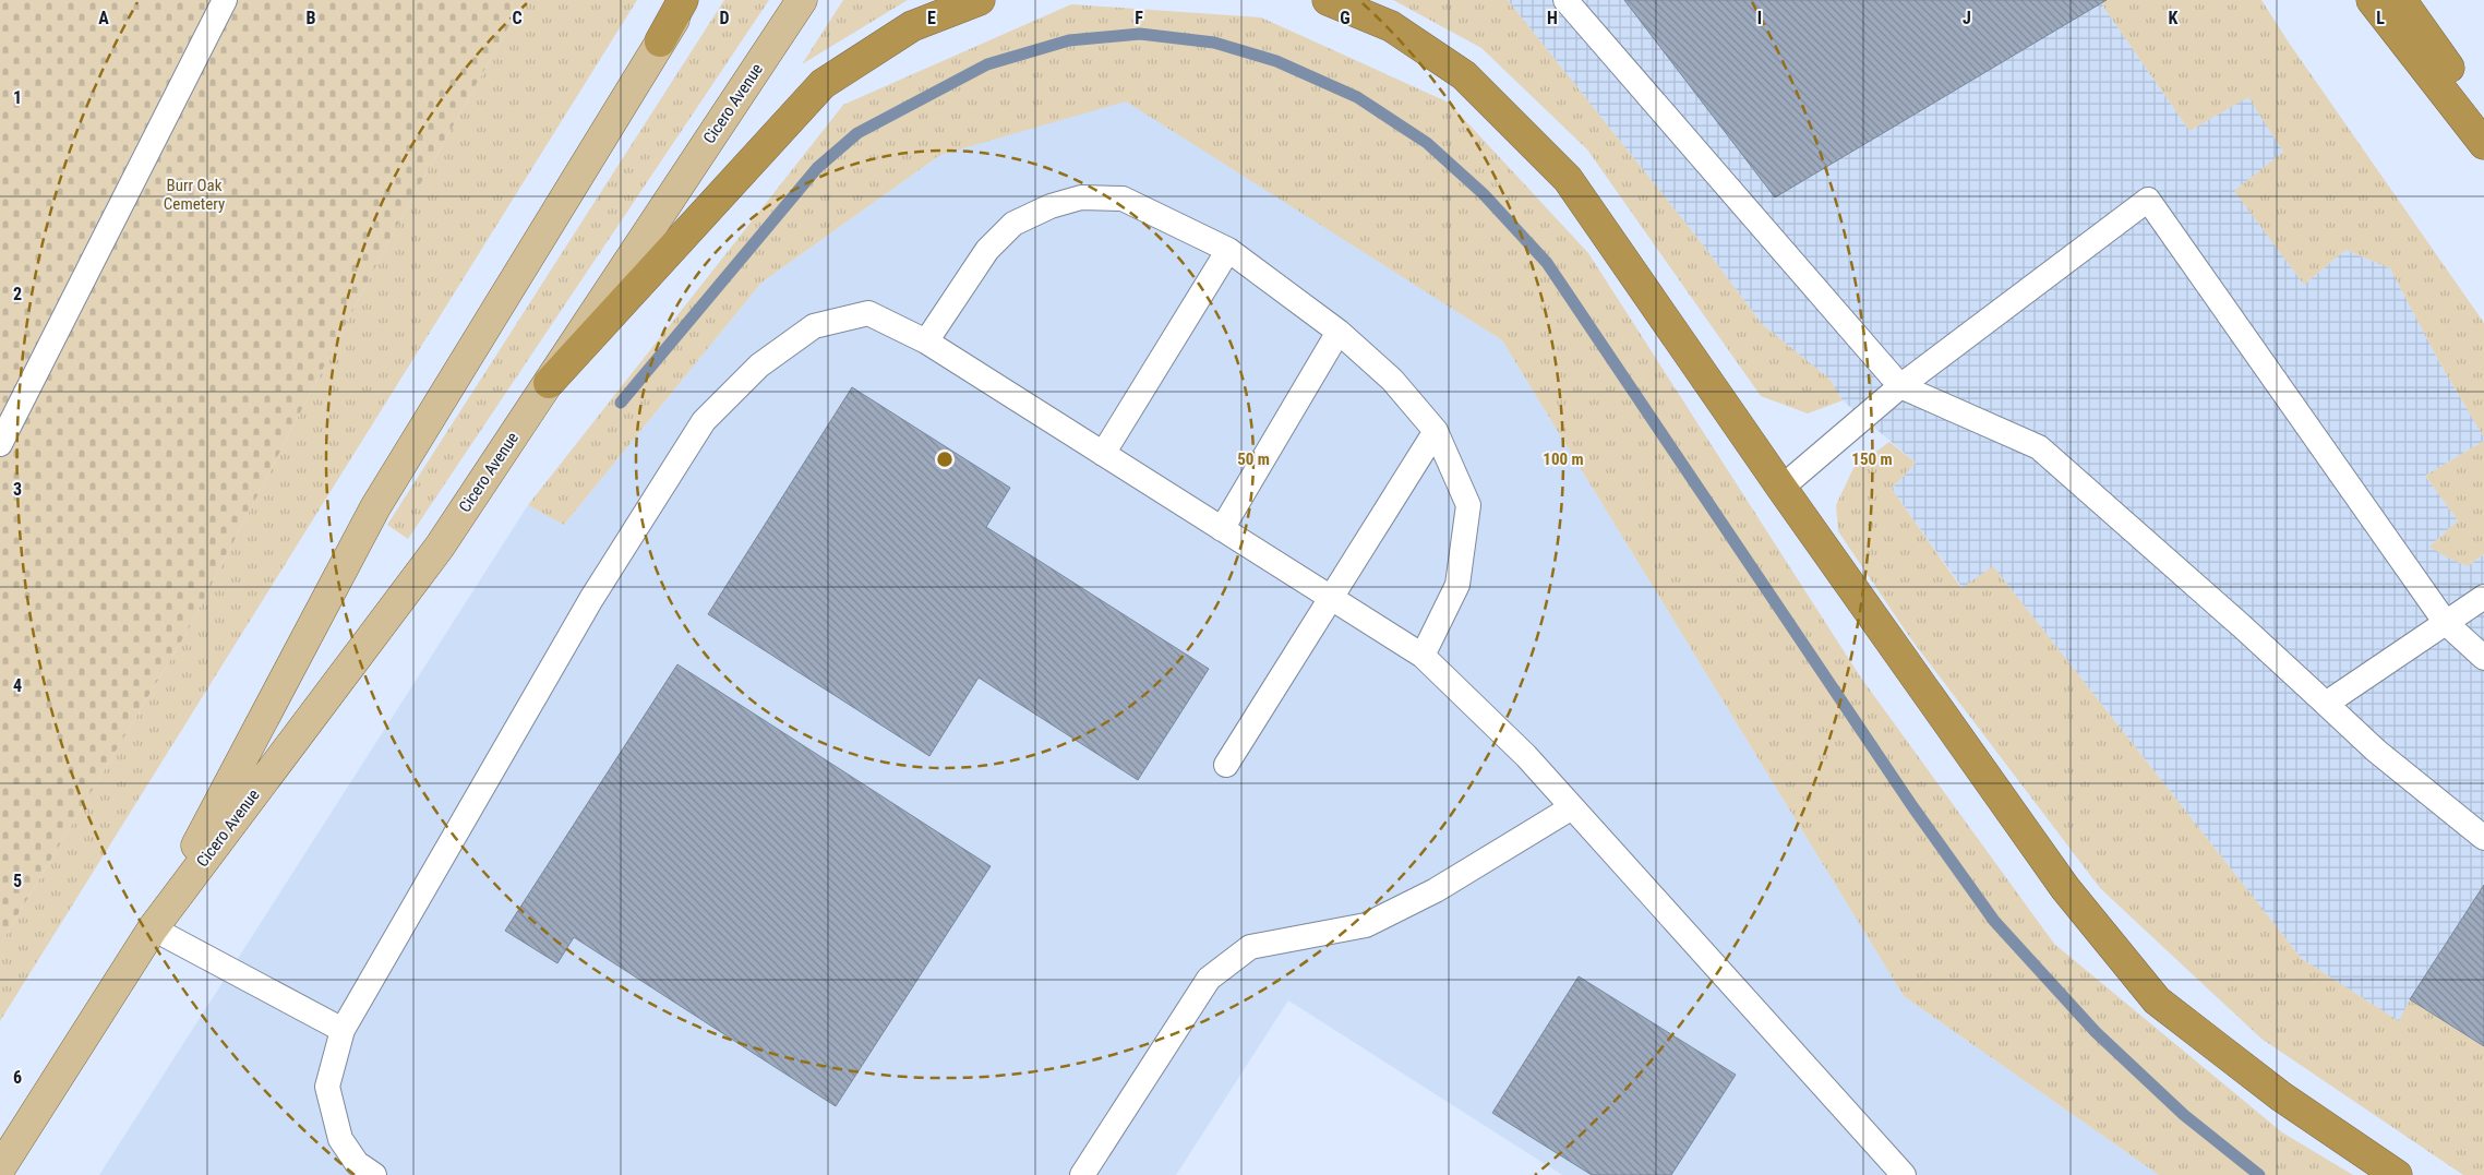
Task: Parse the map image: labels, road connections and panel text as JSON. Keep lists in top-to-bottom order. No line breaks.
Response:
{"streets":{"main road":["Cicero Avenue"]},"parks":["Burr Oak Cemetery"],"grid":{"columns":["A","B","C","D","E","F","G","H","I","J","K","L"],"rows":["1","2","3","4","5","6"]},"rings":["50 m","100 m","150 m"]}
